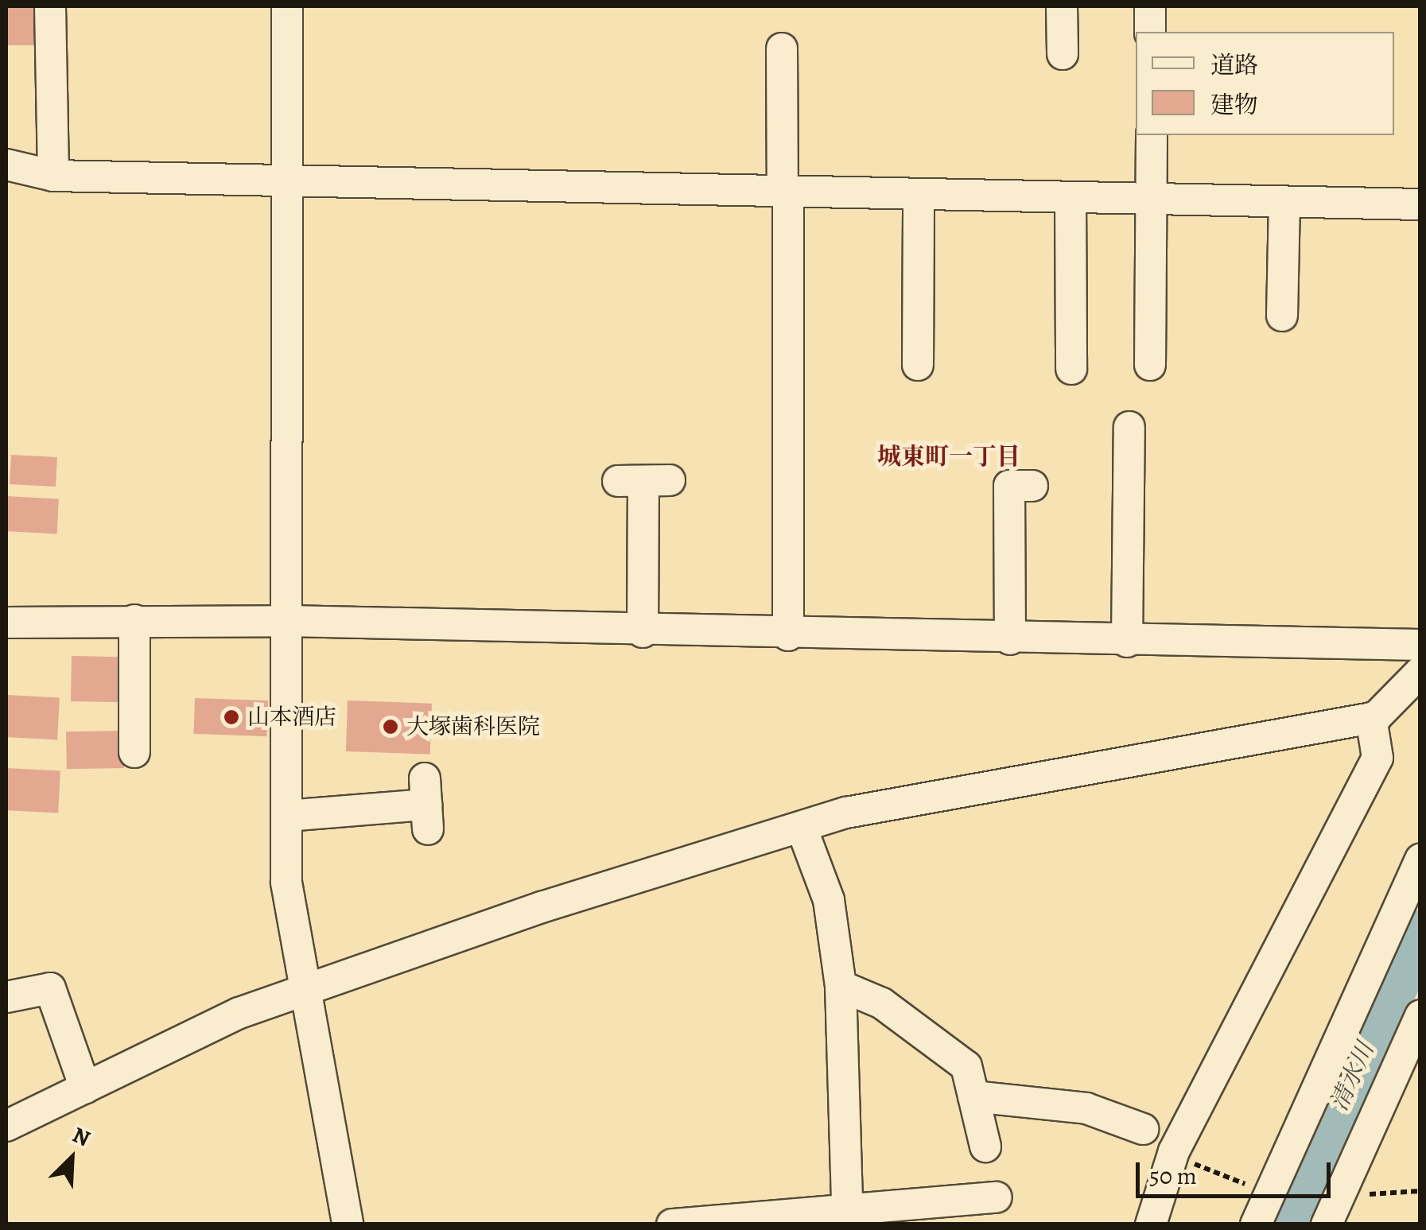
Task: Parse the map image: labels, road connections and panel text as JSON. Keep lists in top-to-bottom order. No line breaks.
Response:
{"districts":["城東町一丁目"],"water":["清水川"],"places":["山本酒店","大塚歯科医院"],"legend":["道路","建物"],"scale_bar":"50 m","north":"top right"}
